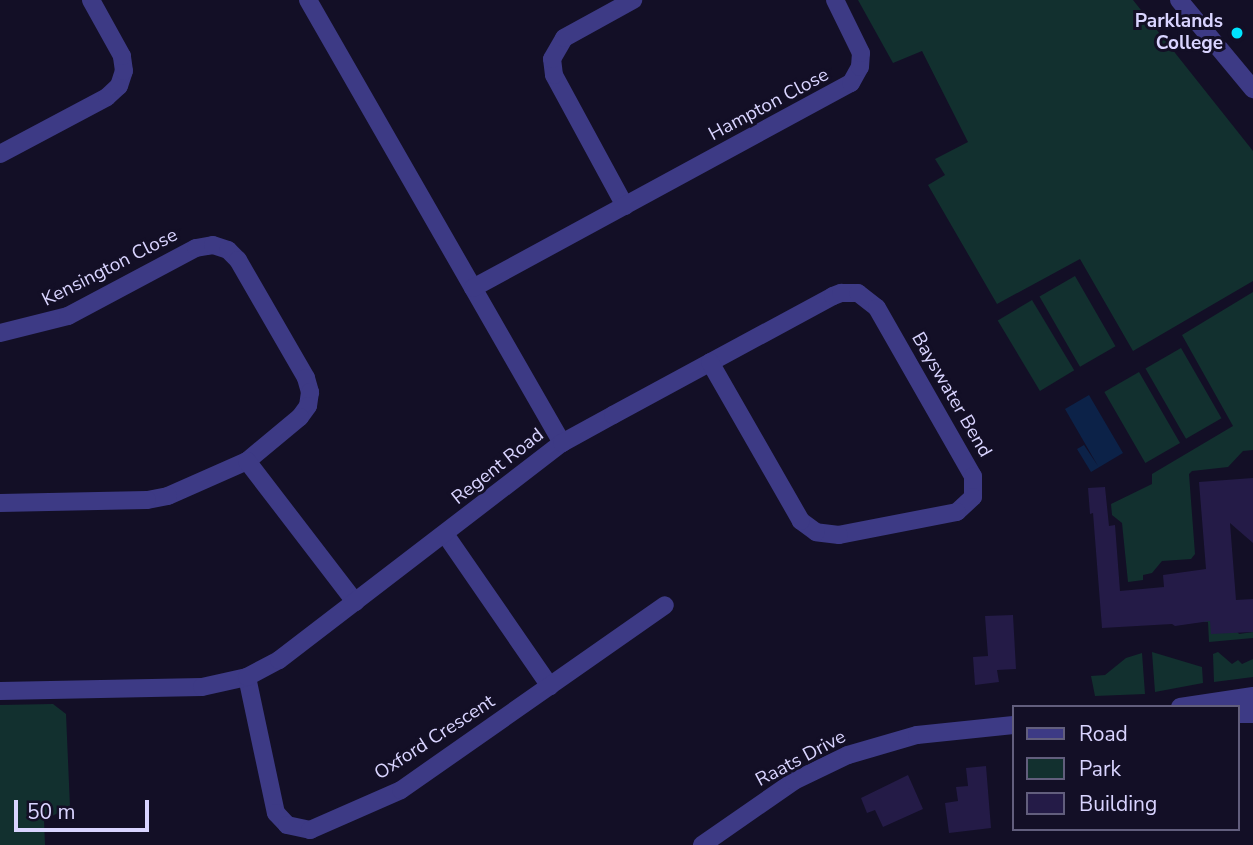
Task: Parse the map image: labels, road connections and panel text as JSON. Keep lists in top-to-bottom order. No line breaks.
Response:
{"streets":{"street":["Hampton Close","Kensington Close","Bayswater Bend","Regent Road","Oxford Crescent","Raats Drive"]},"crossings":[["Hampton Close","Regent Road"],["Bayswater Bend","Regent Road"],["Regent Road","Oxford Crescent"]],"places":["Parklands College"],"legend":["Road","Park","Building"],"scale_bar":"50 m"}
